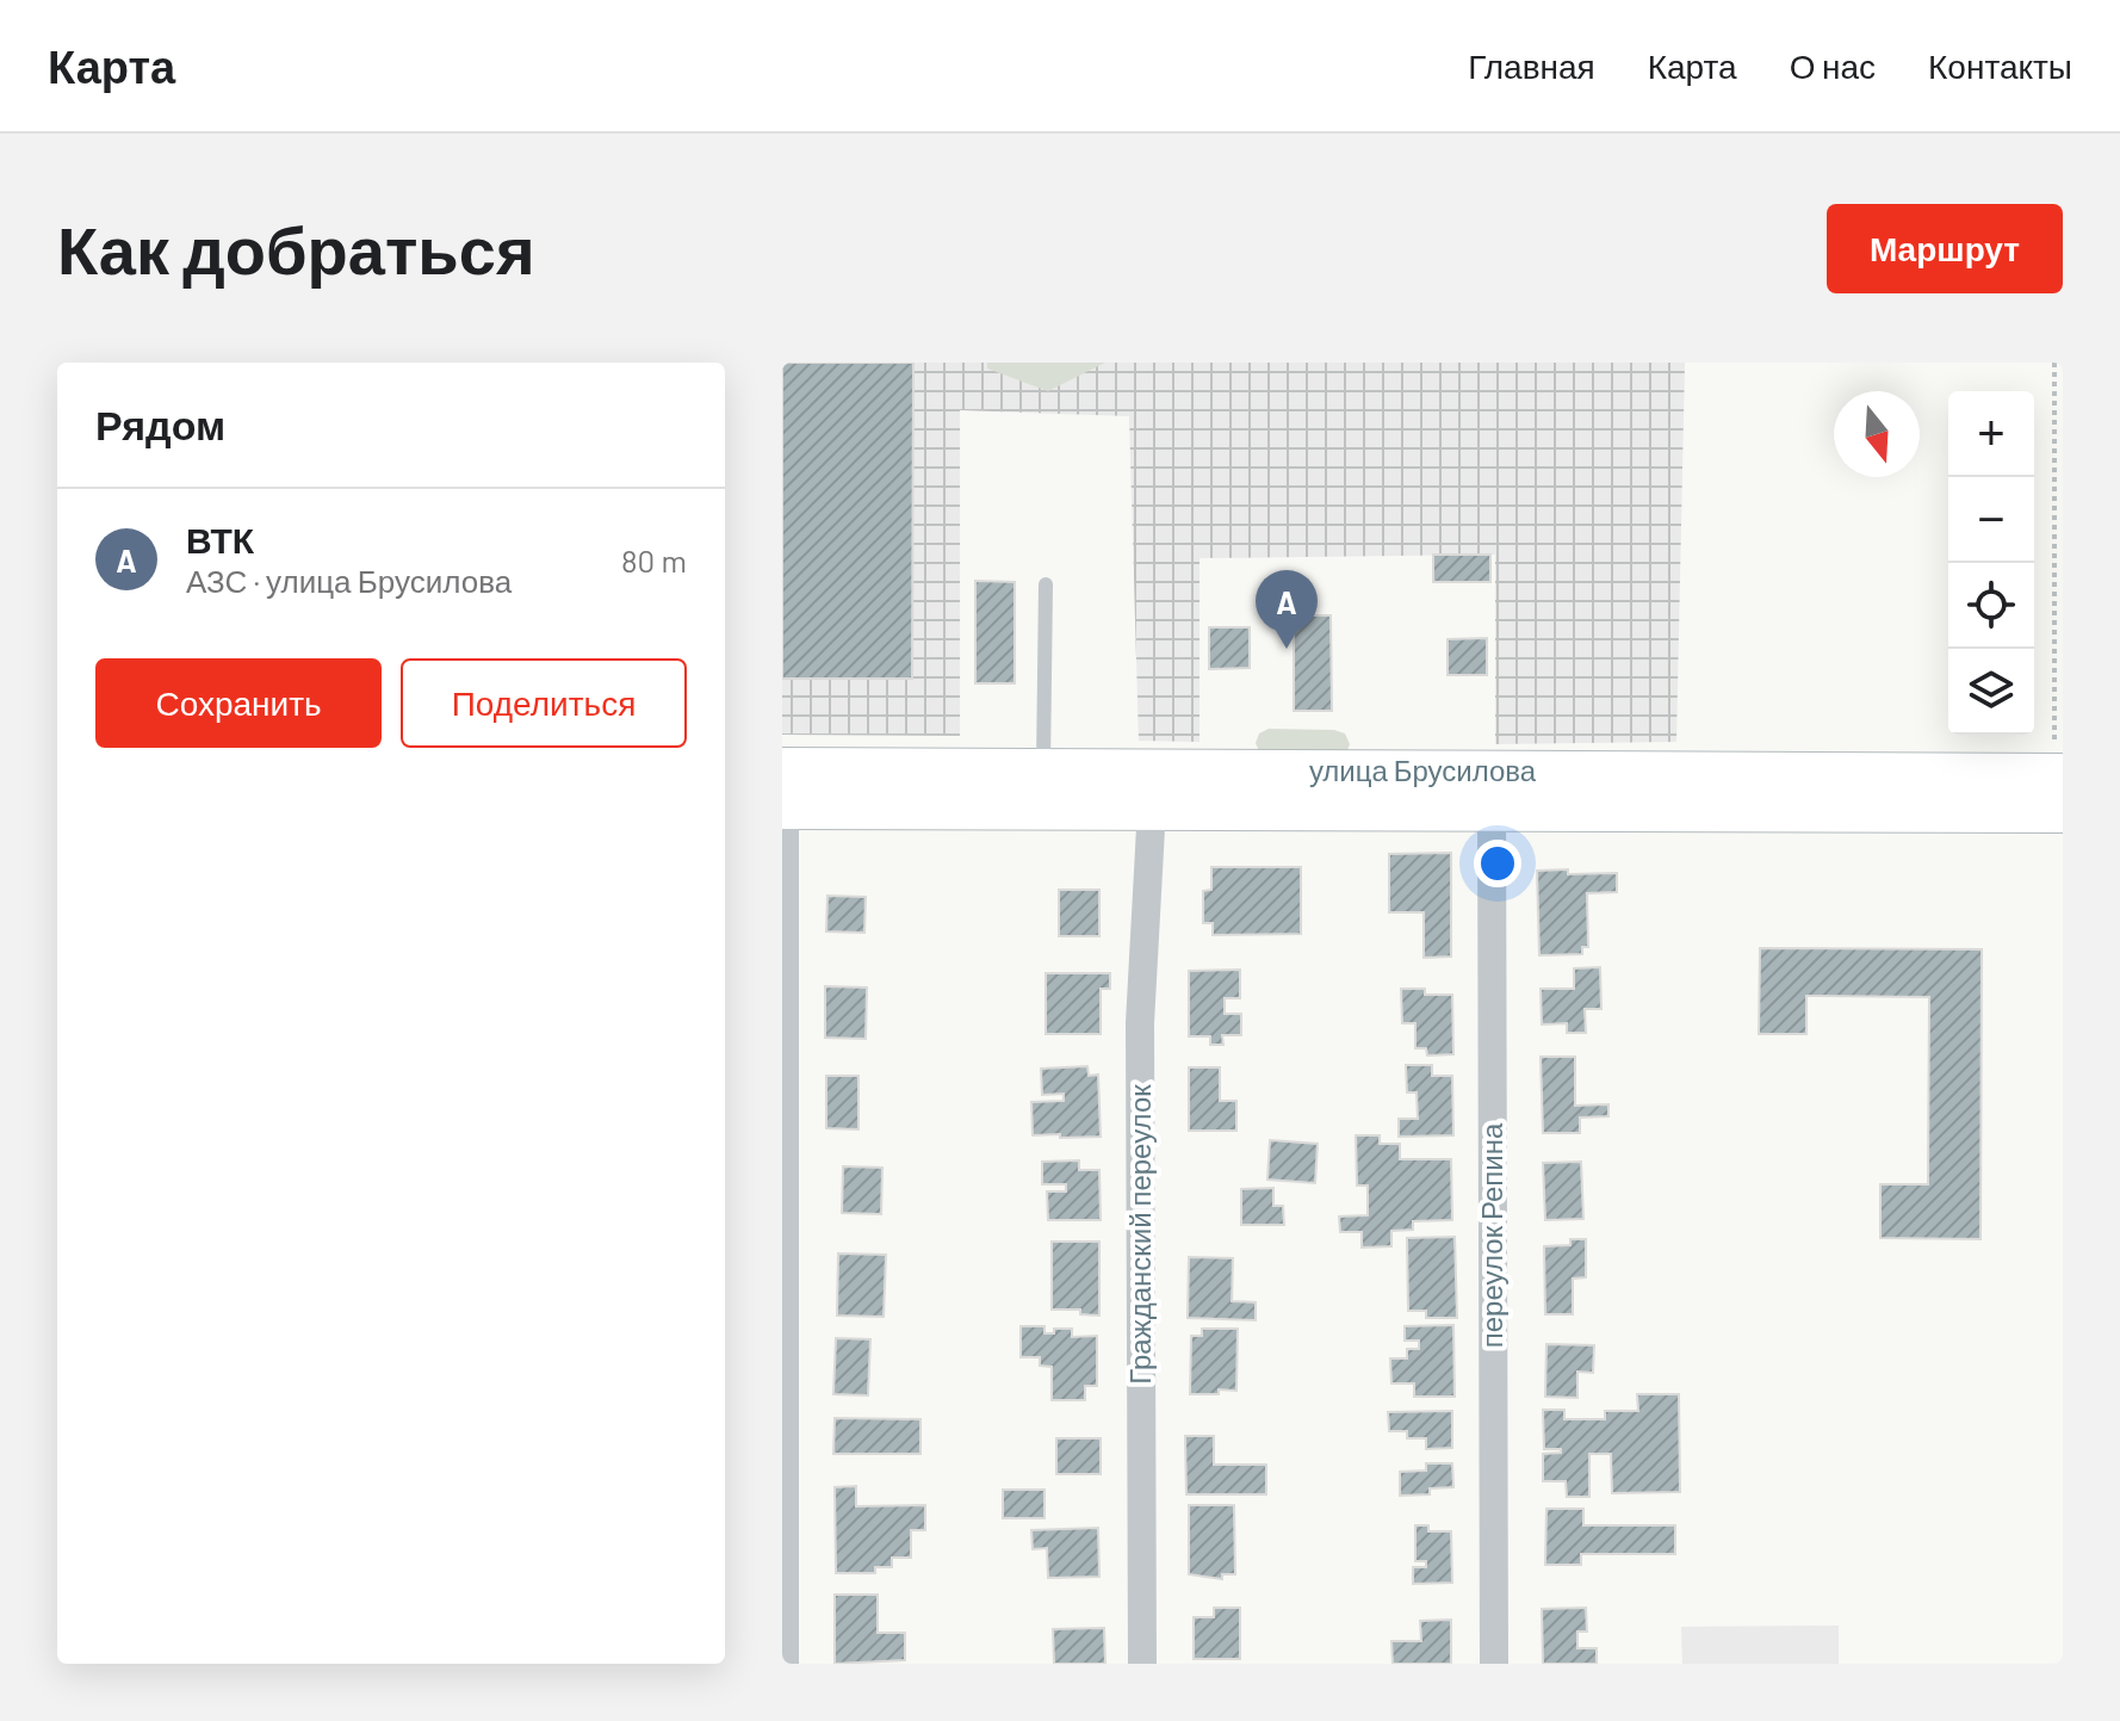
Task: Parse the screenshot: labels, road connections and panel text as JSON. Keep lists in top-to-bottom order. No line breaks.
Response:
{"streets":{"main road":["улица Брусилова"],"street":["Гражданский переулок","переулок Репина"]},"crossings":[["улица Брусилова","Гражданский переулок"],["улица Брусилова","переулок Репина"]],"north":"bottom","page":{"header":"Карта","nav":["Главная","Карта","О нас","Контакты"],"buttons":["Маршрут",["Сохранить","Поделиться"]],"title":"Как добраться","heading":"Рядом","map_buttons":["+","−"],"list":[{"mark":"A","name":"ВТК","note":"АЗС · улица Брусилова","value":"80 m"}],"pins":"A"}}
